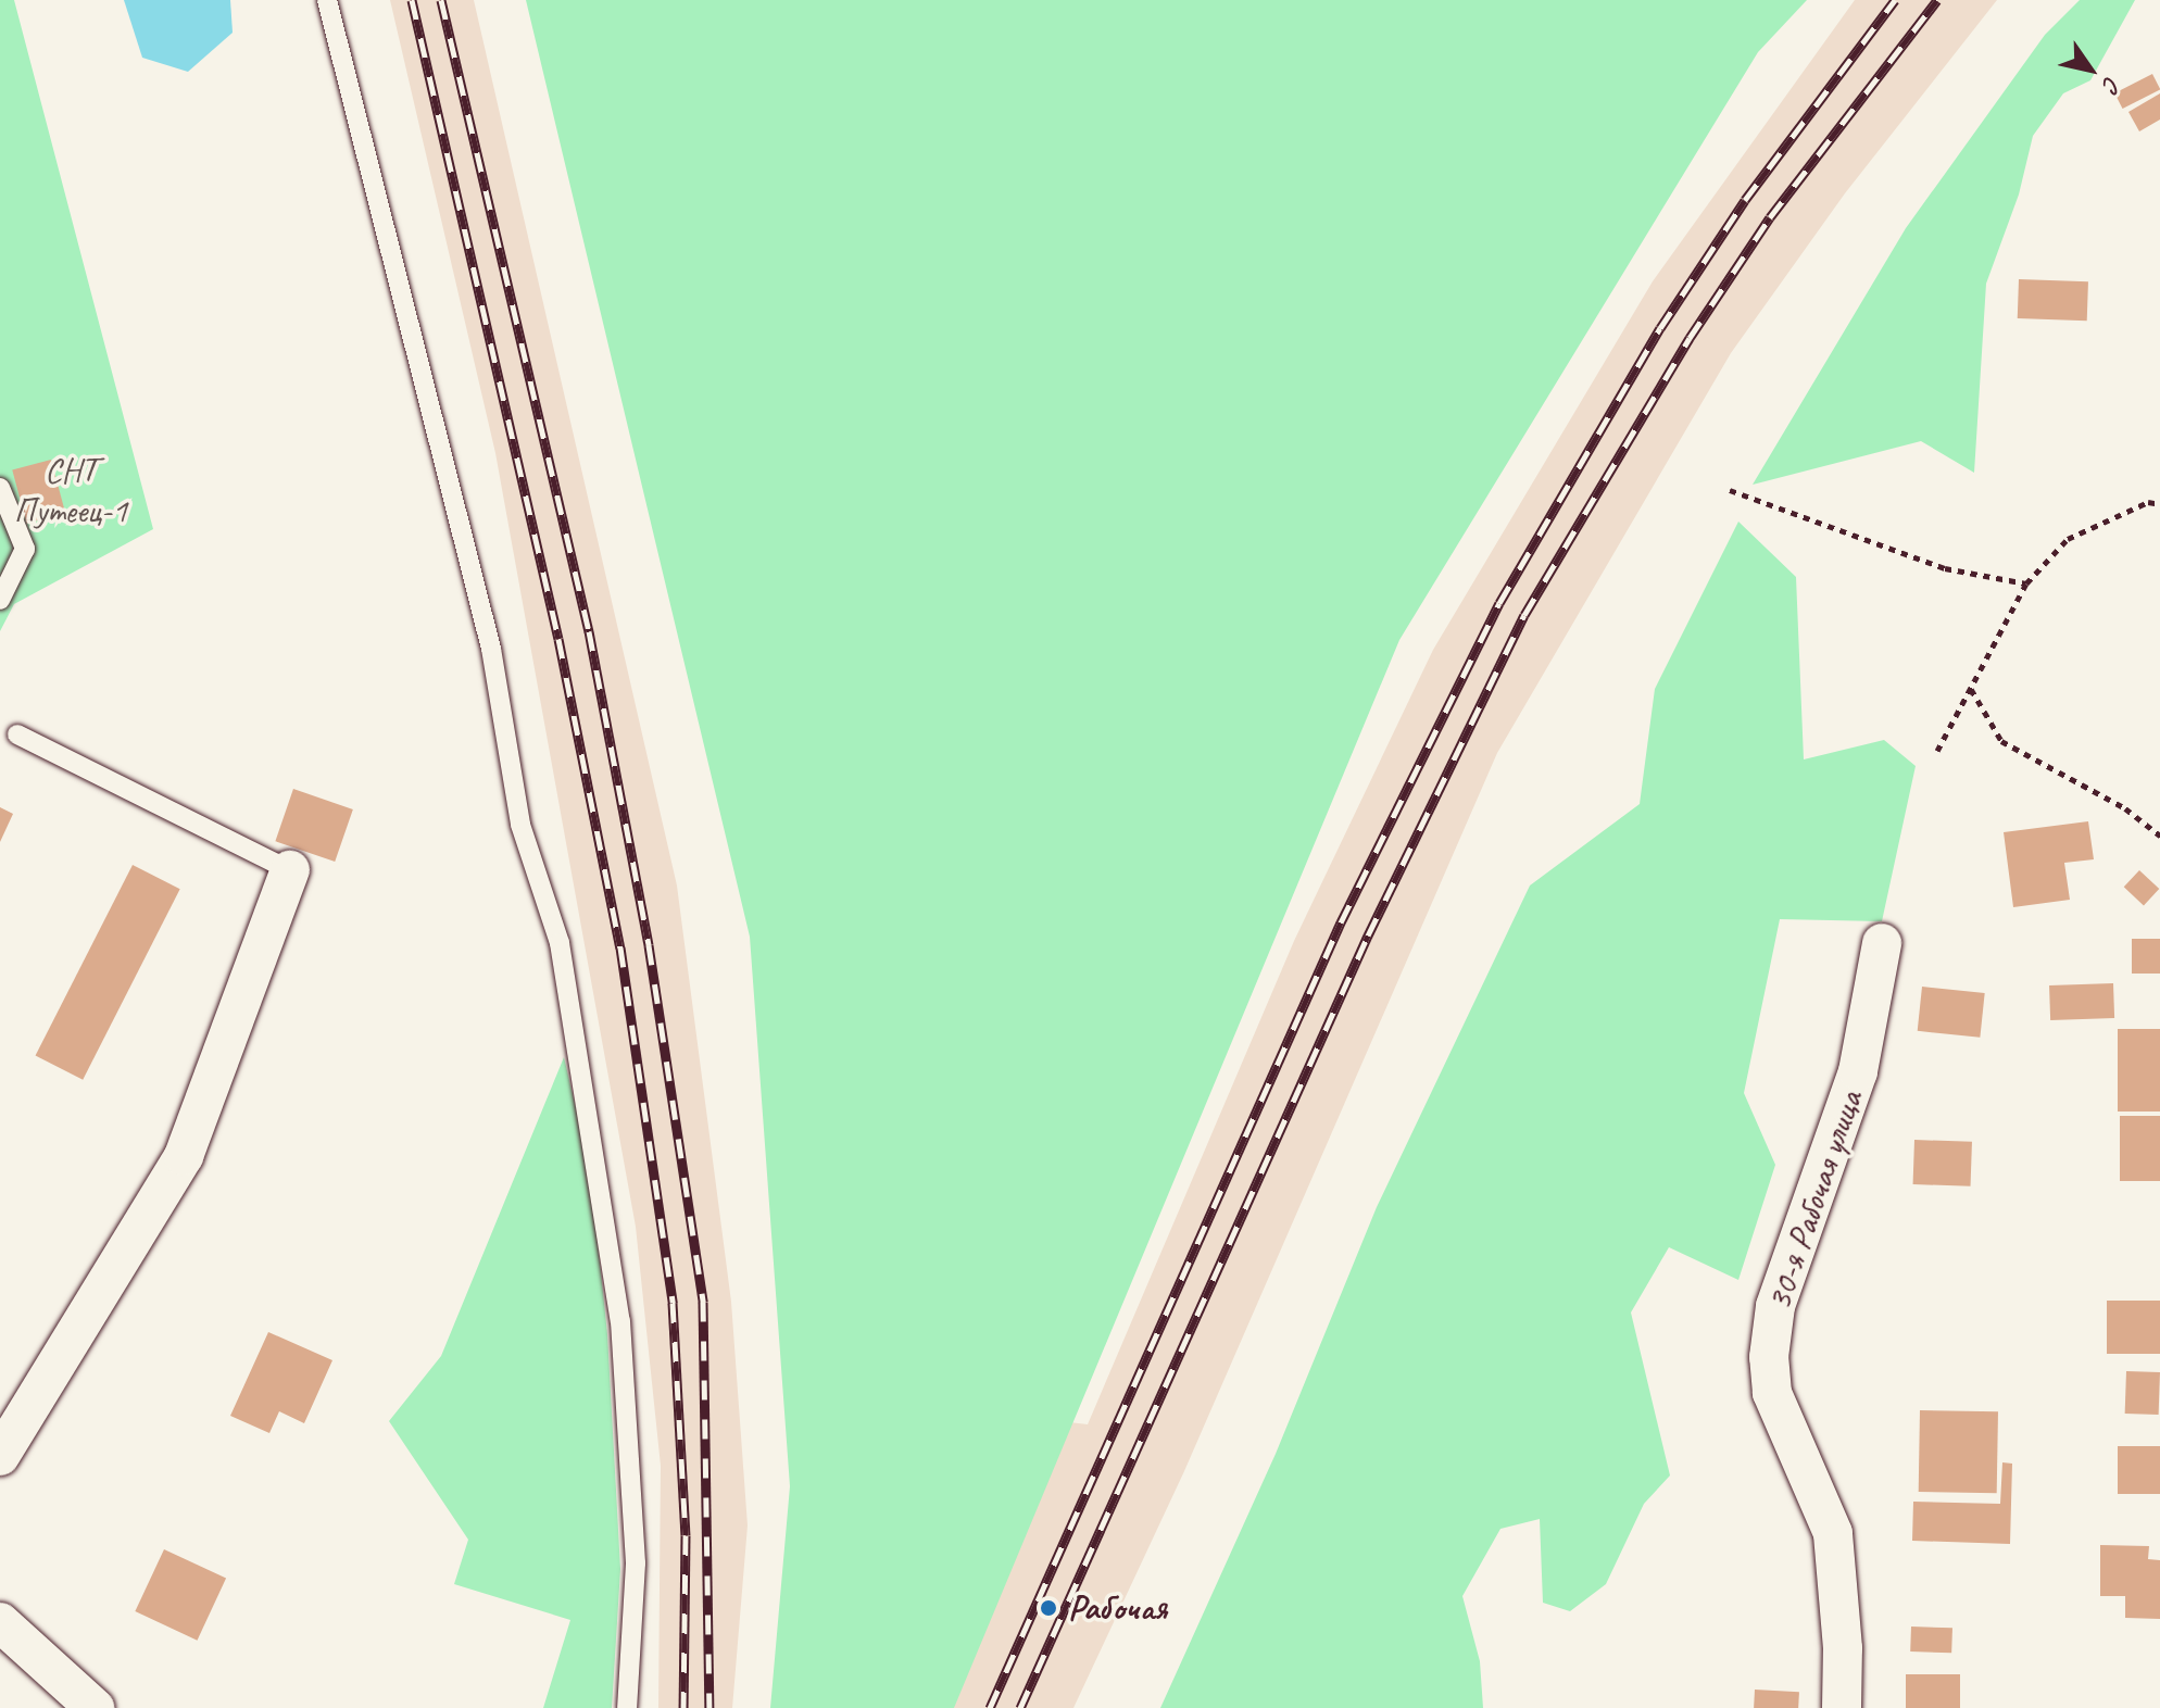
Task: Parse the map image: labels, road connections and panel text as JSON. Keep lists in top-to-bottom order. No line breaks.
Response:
{"streets":{"street":["30-я Рабочая улица"]},"parks":["СНТ Путеец-1"],"places":["Рабочая"],"north":"bottom right"}
